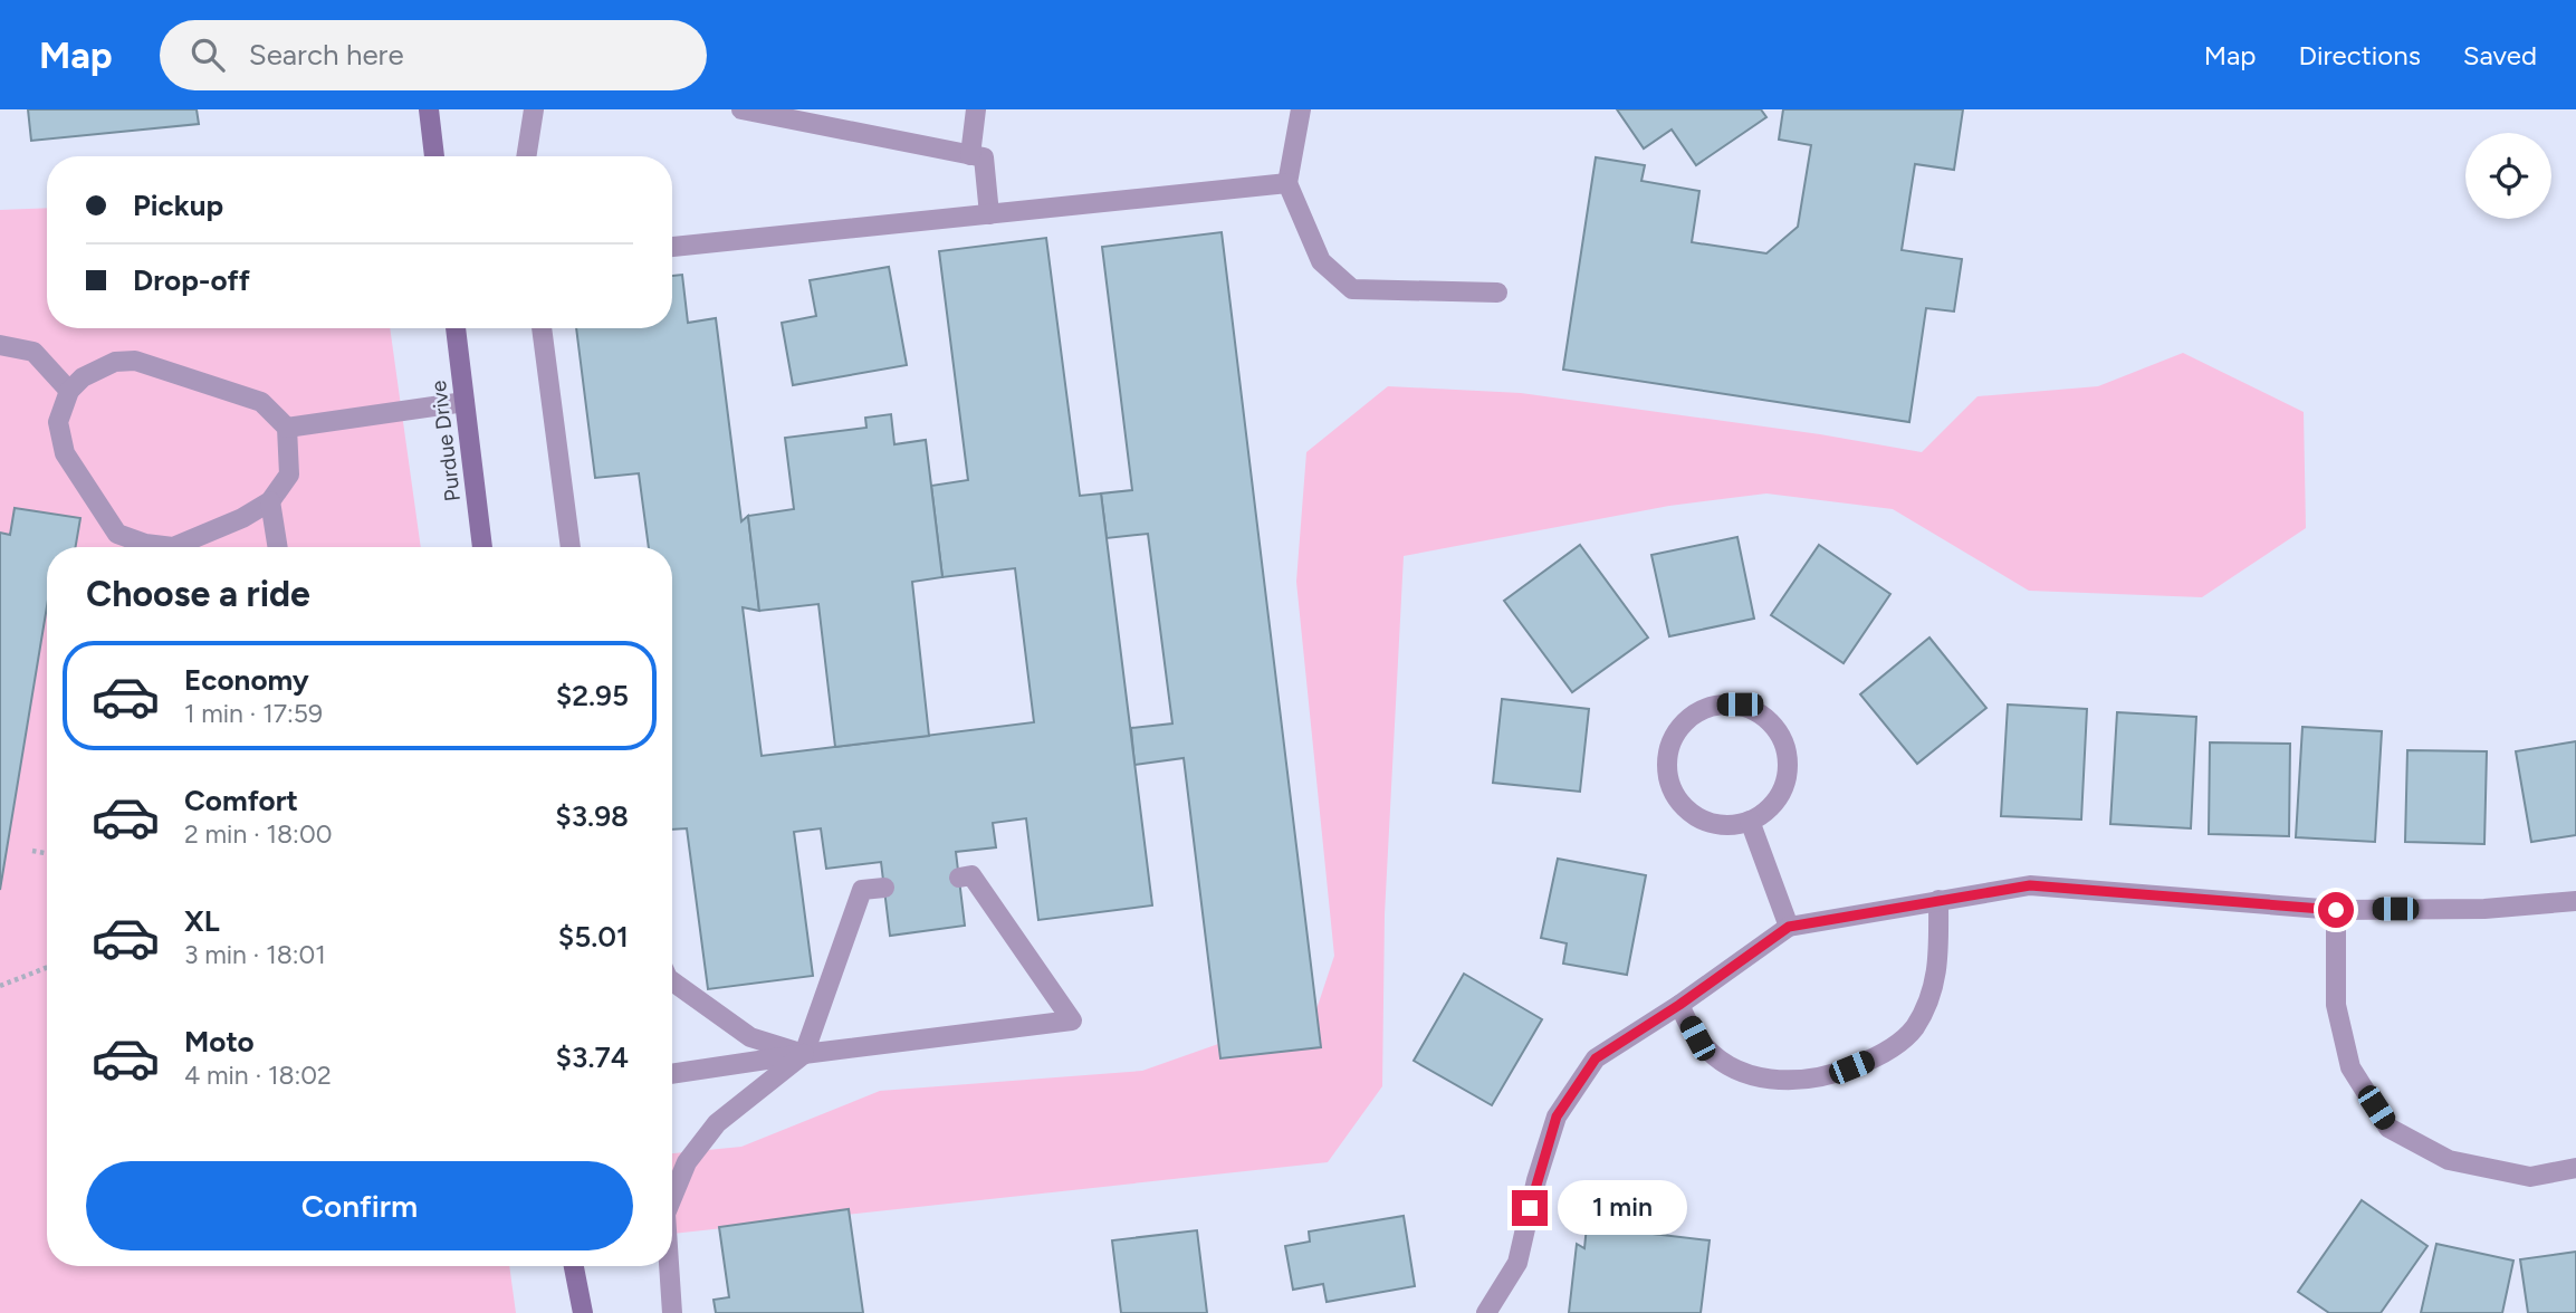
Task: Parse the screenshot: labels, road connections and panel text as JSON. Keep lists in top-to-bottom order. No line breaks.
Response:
{"streets":{"street":["Purdue Drive"]},"page":{"header":"Map","search":"Search here","nav":["Map","Directions","Saved"],"banner":["Pickup","Drop-off"],"heading":"Choose a ride","list":[{"name":"Economy","note":"1 min · 17:59","value":"$2.95"},{"name":"Comfort","note":"2 min · 18:00","value":"$3.98"},{"name":"XL","note":"3 min · 18:01","value":"$5.01"},{"name":"Moto","note":"4 min · 18:02","value":"$3.74"}],"buttons":"Confirm","bubble":"1 min"}}
